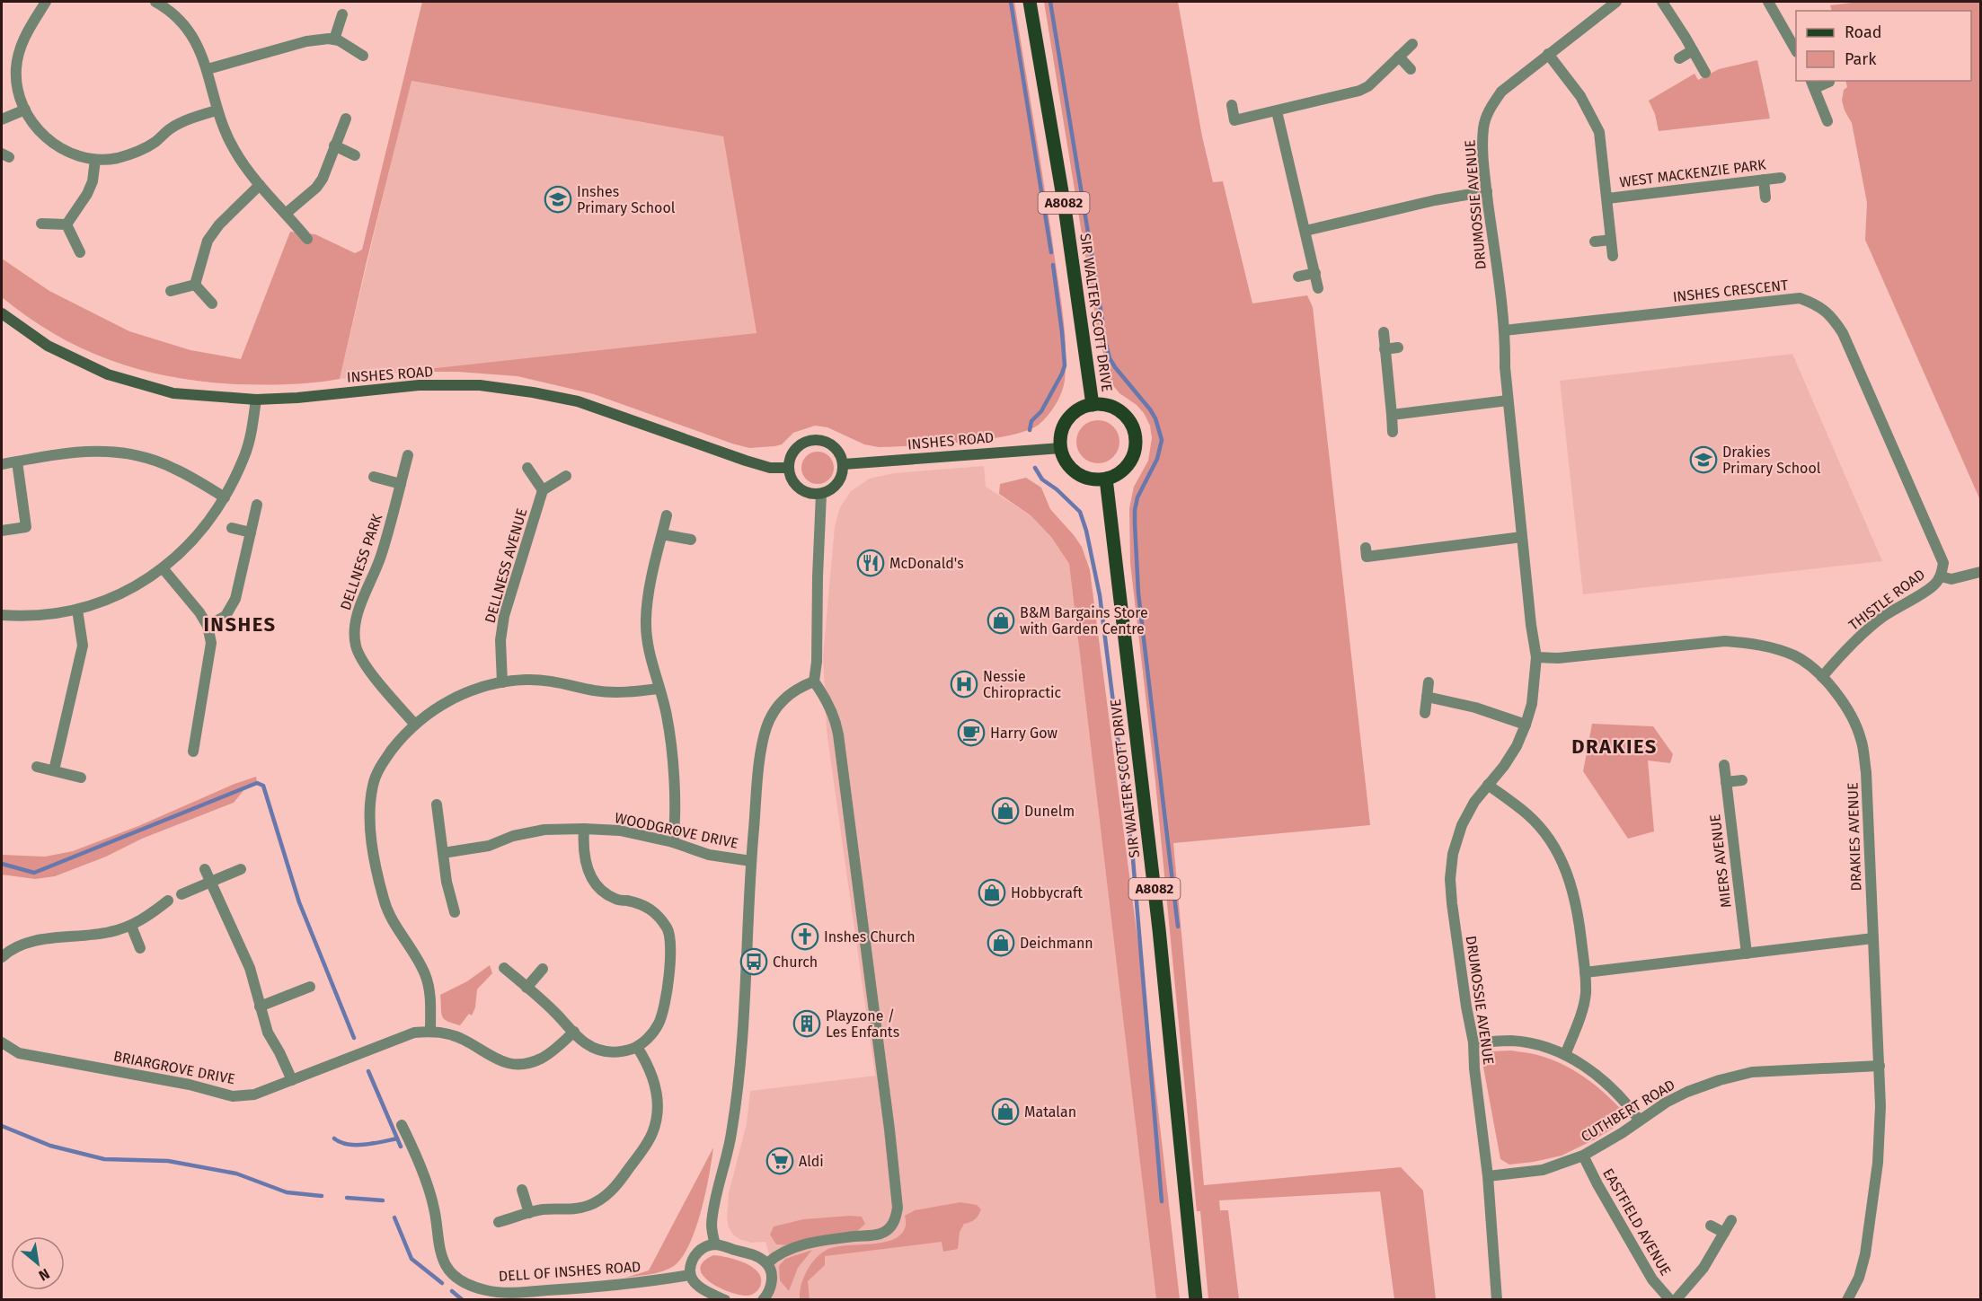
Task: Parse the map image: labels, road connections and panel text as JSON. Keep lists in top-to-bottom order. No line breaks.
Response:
{"streets":{"main road":["A8082","SIR WALTER SCOTT DRIVE"],"street":["WEST MACKENZIE PARK","DRUMOSSIE AVENUE","INSHES CRESCENT","INSHES ROAD","DELLNESS PARK","DELLNESS AVENUE","THISTLE ROAD","WOODGROVE DRIVE","DRAKIES AVENUE","MIERS AVENUE","BRIARGROVE DRIVE","CUTHBERT ROAD","EASTFIELD AVENUE","DELL OF INSHES ROAD"]},"crossings":[["WEST MACKENZIE PARK","DRUMOSSIE AVENUE"],["DRUMOSSIE AVENUE","INSHES CRESCENT"],["DRUMOSSIE AVENUE","DRAKIES AVENUE"],["DRUMOSSIE AVENUE","CUTHBERT ROAD"],["INSHES CRESCENT","THISTLE ROAD"],["SIR WALTER SCOTT DRIVE","INSHES ROAD"],["THISTLE ROAD","DRAKIES AVENUE"],["DRAKIES AVENUE","CUTHBERT ROAD"],["CUTHBERT ROAD","EASTFIELD AVENUE"]],"districts":["INSHES","DRAKIES"],"places":{"school or university":["Inshes Primary School","Drakies Primary School"],"restaurant":["McDonald's"],"shop":["B&M Bargains Store with Garden Centre","Dunelm","Hobbycraft","Deichmann","Matalan"],"hospital":["Nessie Chiropractic"],"cafe":["Harry Gow"],"church":["Inshes Church"],"bus stop":["Church"],"building":["Playzone / Les Enfants"],"supermarket":["Aldi"]},"legend":["Road","Park"],"north":"bottom right"}
